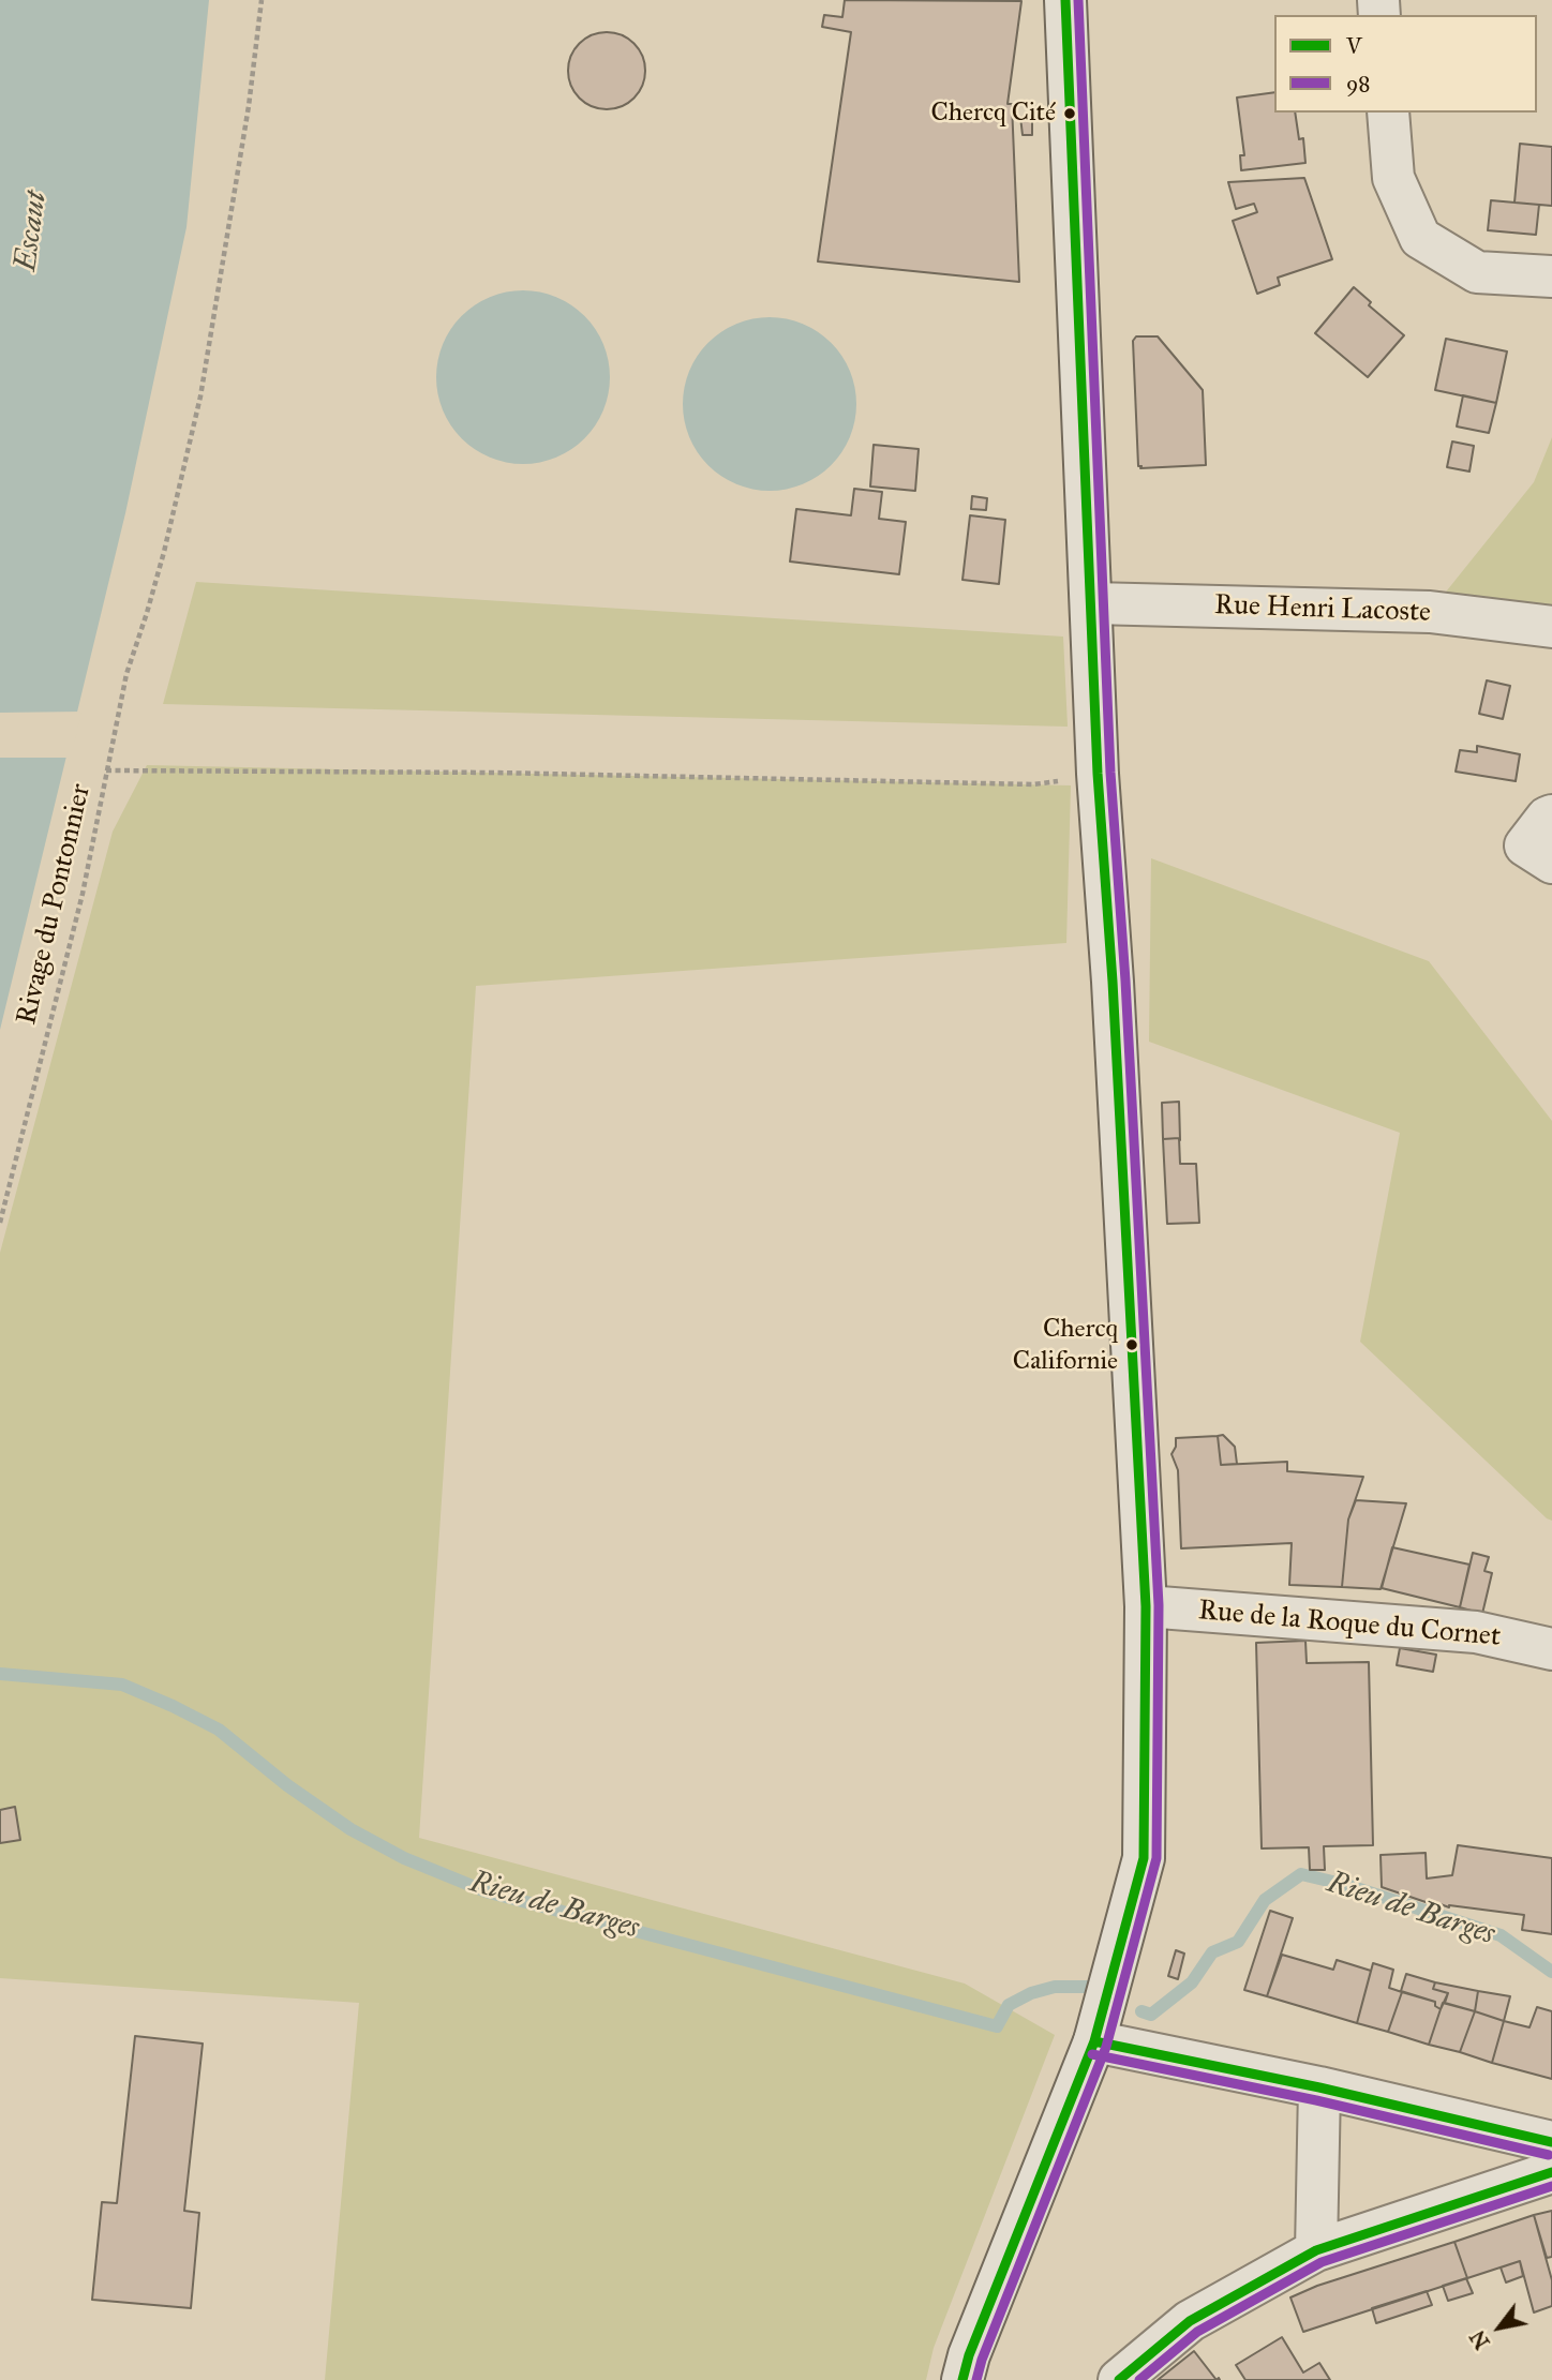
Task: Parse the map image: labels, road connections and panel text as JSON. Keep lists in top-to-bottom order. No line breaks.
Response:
{"streets":{"main road":["Rue Henri Lacoste","Rue de la Roque du Cornet"],"path":["Rivage du Pontonnier"]},"water":["Escaut","Rieu de Barges"],"places":["Chercq Cité","Chercq Californie"],"lines":["transit line V","transit line 98"],"legend":["V","98"],"north":"bottom left"}
